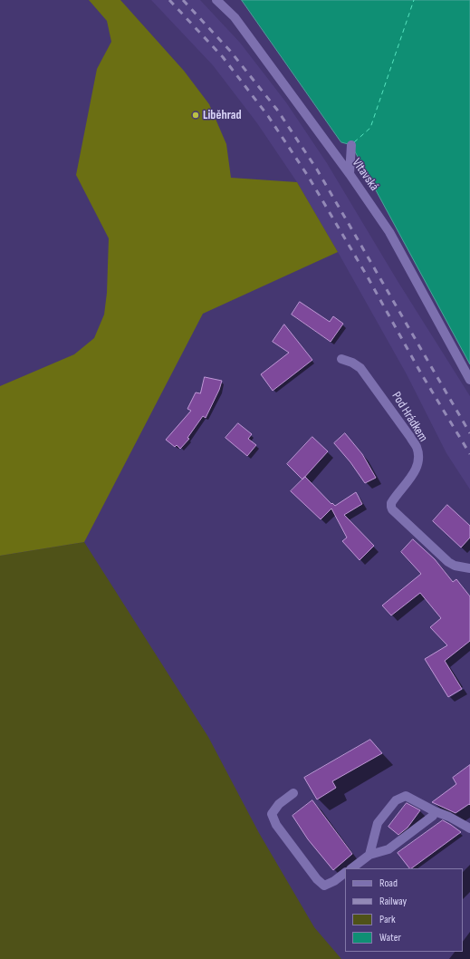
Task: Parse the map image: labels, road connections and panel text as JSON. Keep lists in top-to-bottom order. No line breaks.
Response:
{"streets":{"street":["Vltavská","Pod Hrádkem"]},"places":["Liběhrad"],"legend":["Road","Railway","Park","Water"]}
